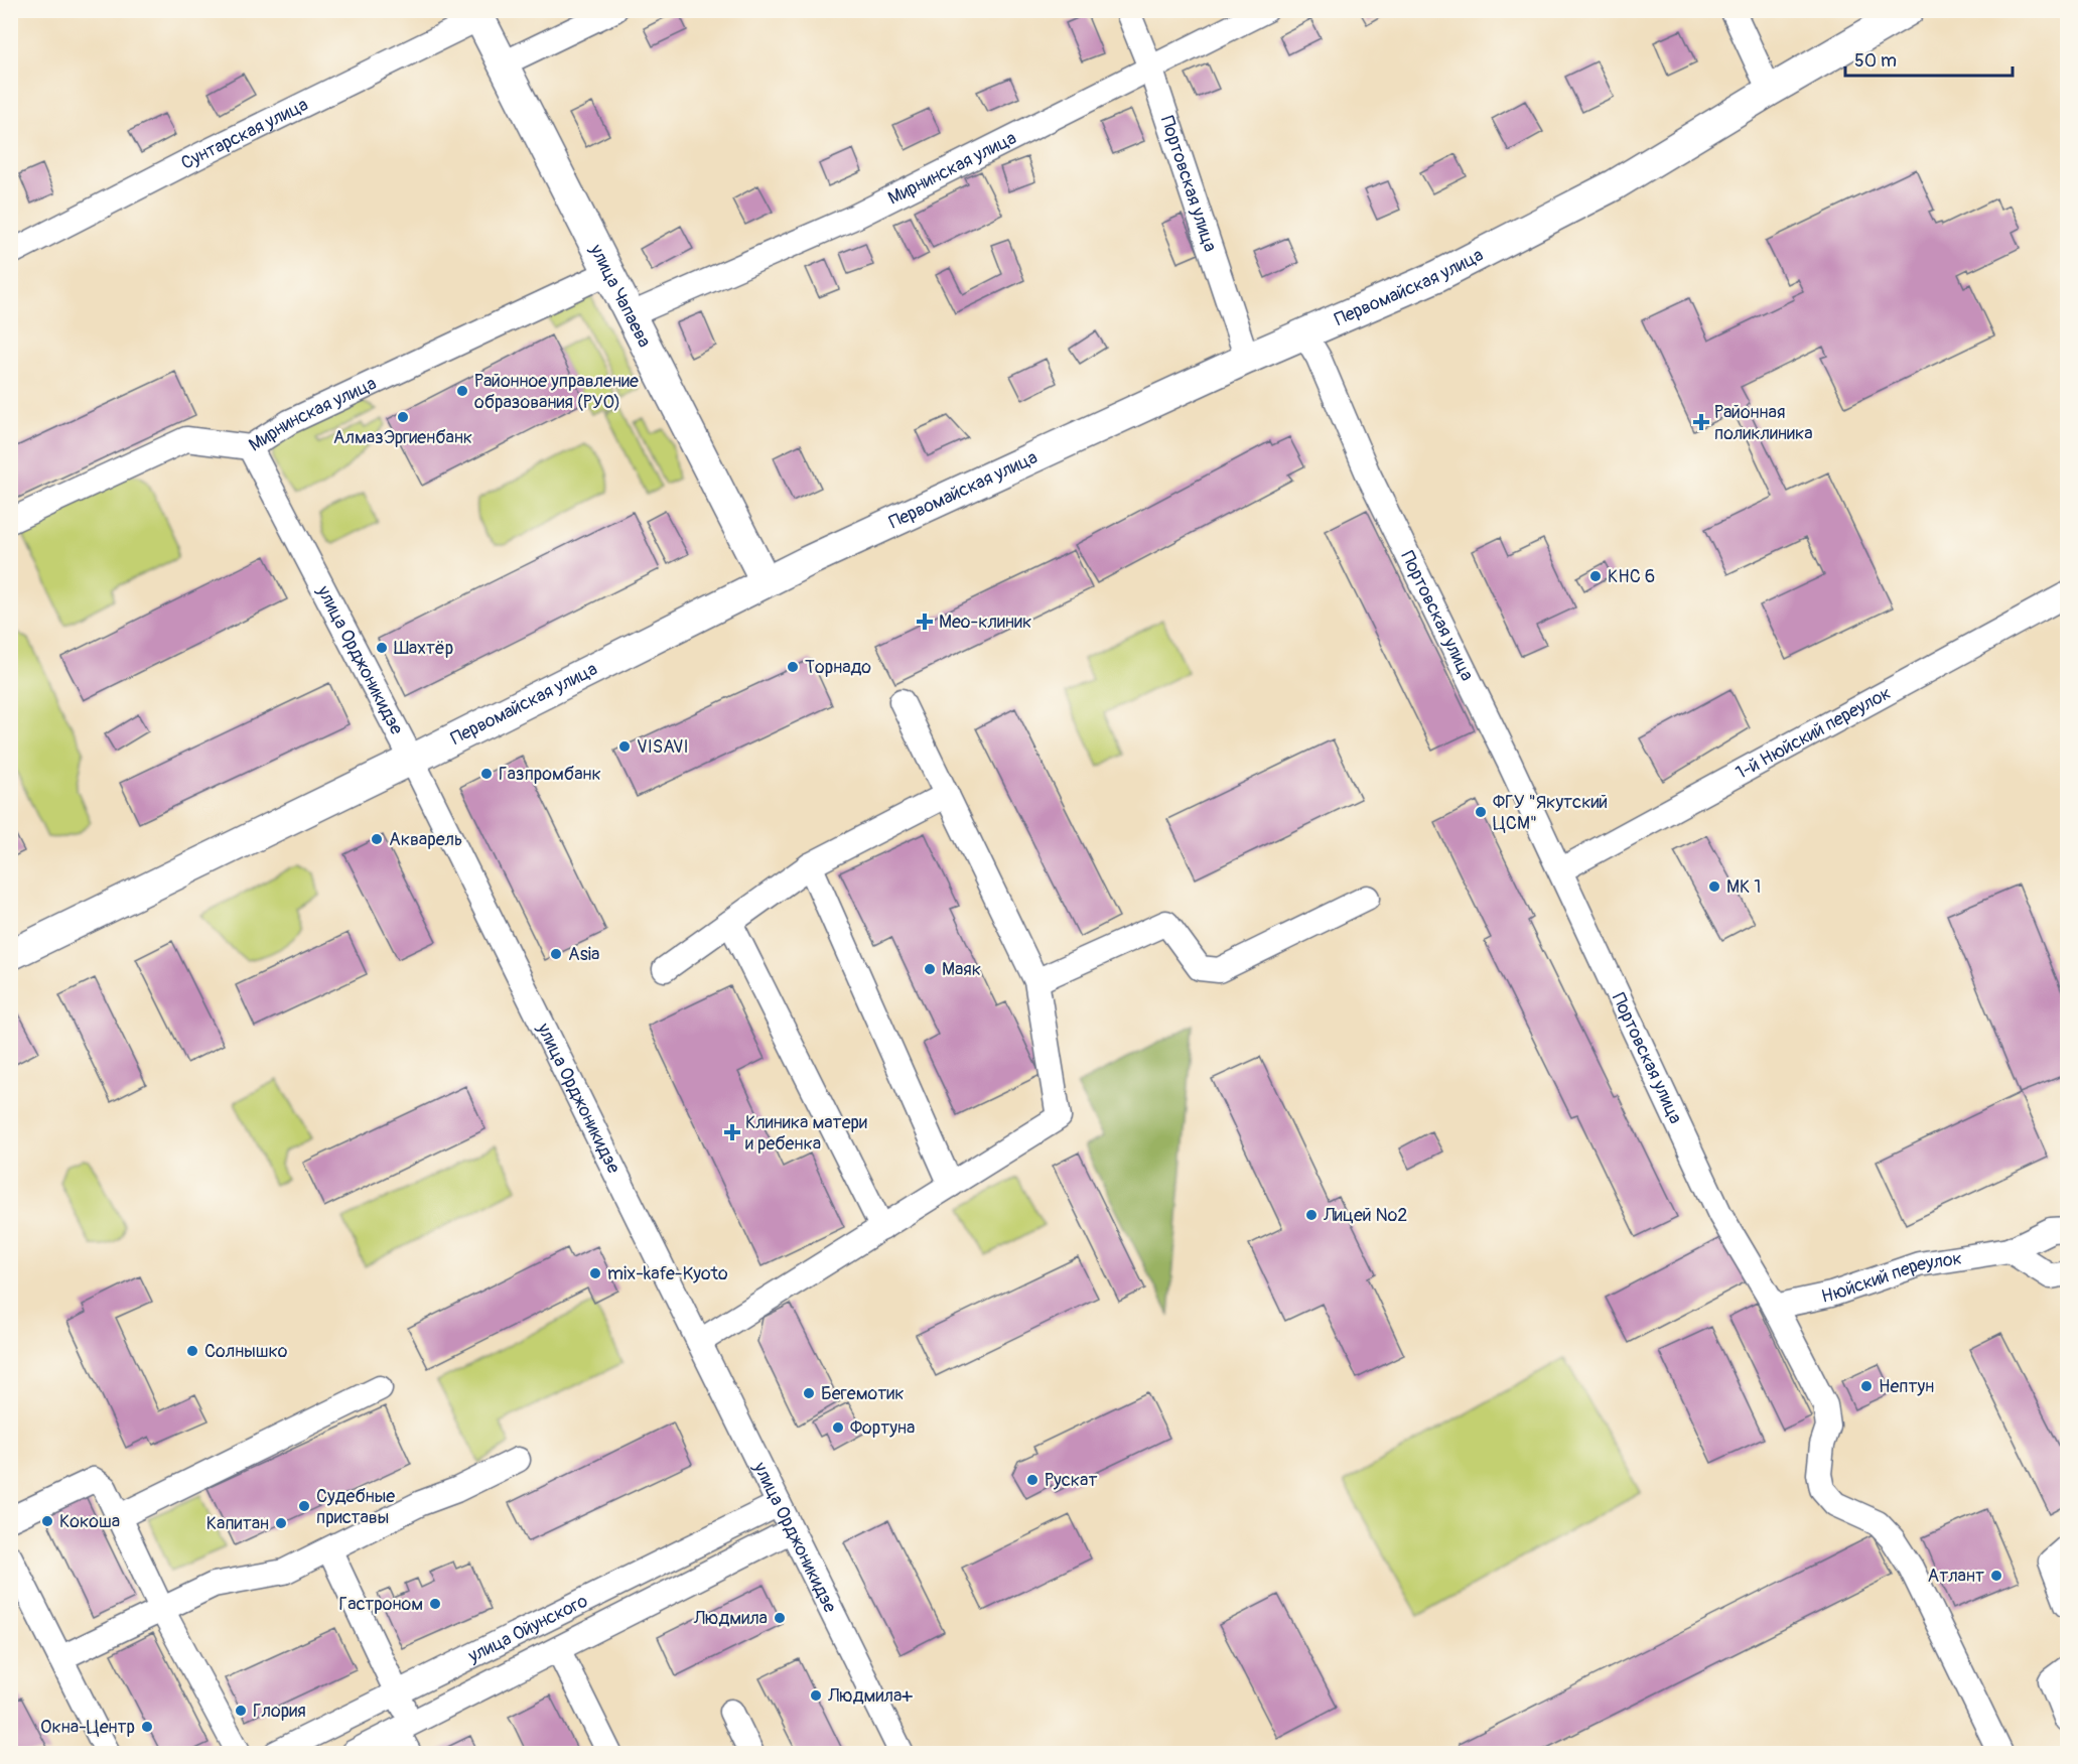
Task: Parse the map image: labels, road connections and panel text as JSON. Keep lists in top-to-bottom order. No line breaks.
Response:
{"streets":{"main road":["Первомайская улица","улица Чапаева"],"street":["Сунтарская улица","Мирнинская улица","Портовская улица","улица Орджоникидзе","1-й Нюйский переулок","Нюйский переулок","улица Ойунского"]},"crossings":[["Сунтарская улица","улица Чапаева"],["Мирнинская улица","Портовская улица"],["Мирнинская улица","улица Чапаева"],["Мирнинская улица","улица Орджоникидзе"],["Портовская улица","Первомайская улица"],["Портовская улица","1-й Нюйский переулок"],["Портовская улица","Нюйский переулок"],["Первомайская улица","улица Чапаева"],["Первомайская улица","улица Орджоникидзе"],["улица Орджоникидзе","улица Ойунского"]],"places":{"other":["Районное управление образования (РУО)","АлмазЭргиенбанк","КНС 6","Шахтёр","Торнадо","VISAVI","Газпромбанк","ФГУ \"Якутский ЦСМ\"","Акварель","МК 1","Asia","Маяк","Лицей №2","mix-kafe-Kyoto","Солнышко","Нептун","Бегемотик","Фортуна","Рускат","Судебные приставы","Кокоша","Капитан","Атлант","Гастроном","Людмила","Людмила+","Глория","Окна-Центр"],"health":["Районная поликлиника","Мео-клиник","Клиника матери и ребенка"]},"scale_bar":"50 m"}
